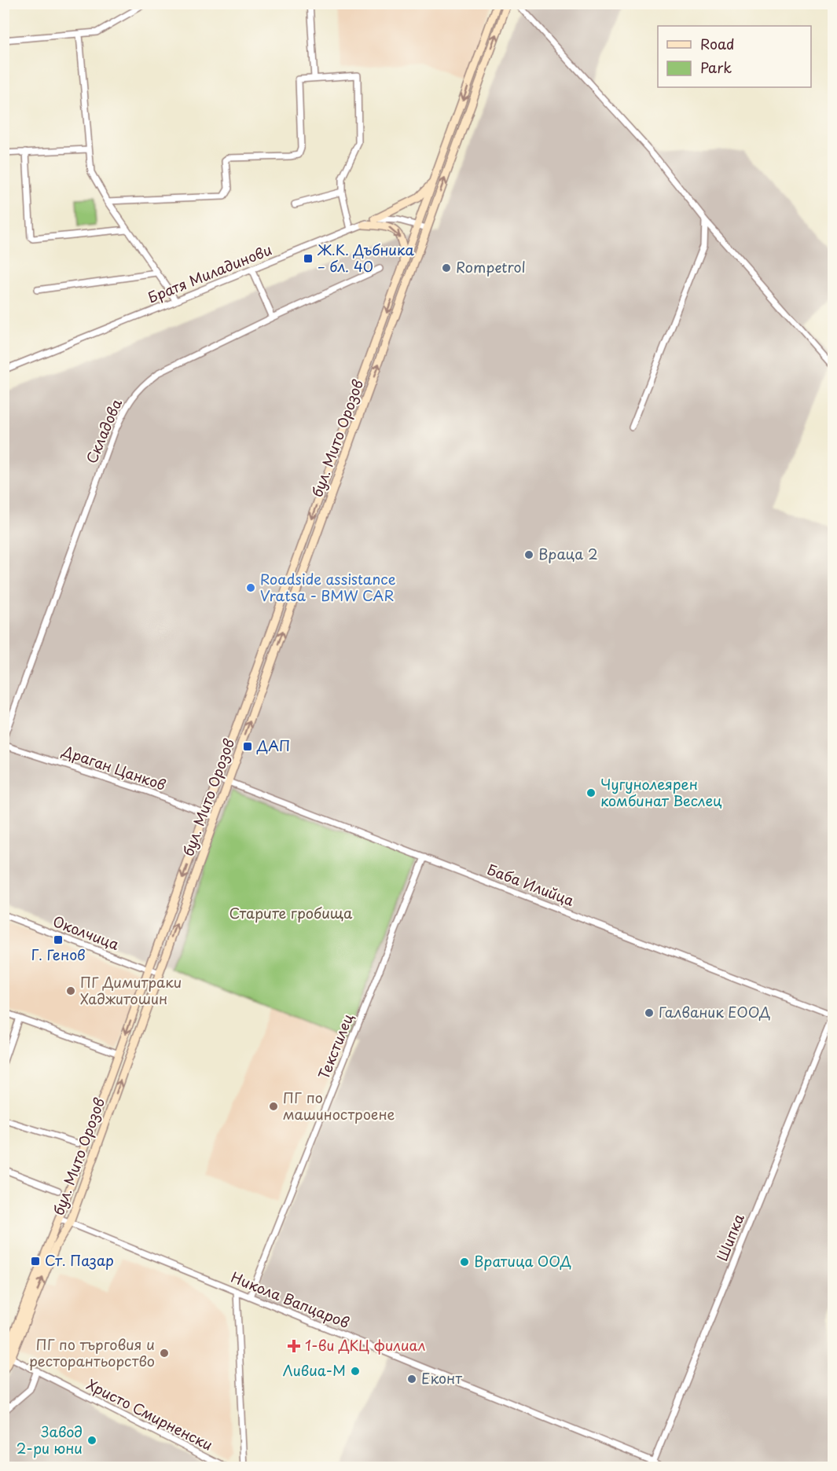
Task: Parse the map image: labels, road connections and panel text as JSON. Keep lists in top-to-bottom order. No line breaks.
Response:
{"streets":{"main road":["бул. Мито Орозов"],"street":["Братя Миладинови","Складова","Драган Цанков","Баба Илийца","Околчица","Текстилец","Шипка","Никола Вапцаров","Христо Смирненски"]},"crossings":[["Братя Миладинови","бул. Мито Орозов"],["бул. Мито Орозов","Драган Цанков"],["бул. Мито Орозов","Баба Илийца"],["бул. Мито Орозов","Околчица"],["бул. Мито Орозов","Никола Вапцаров"],["бул. Мито Орозов","Христо Смирненски"],["Баба Илийца","Текстилец"],["Баба Илийца","Шипка"],["Текстилец","Никола Вапцаров"],["Шипка","Никола Вапцаров"]],"parks":["Старите гробища"],"places":{"transit":["Ж.К. Дъбника – бл. 40","ДАП","Г. Генов","Ст. Пазар"],"other":["Rompetrol","Враца 2","Roadside assistance Vratsa - BMW CAR","Чугунолеярен комбинат Веслец","ПГ Димитраки Хаджитошин","Галваник ЕООД","ПГ по машиностроене","Вратица ООД","ПГ по търговия и ресторантьорство","Ливиа-М","Еконт","Завод 2-ри юни"],"health":["1-ви ДКЦ филиал"]},"legend":["Road","Park"]}
